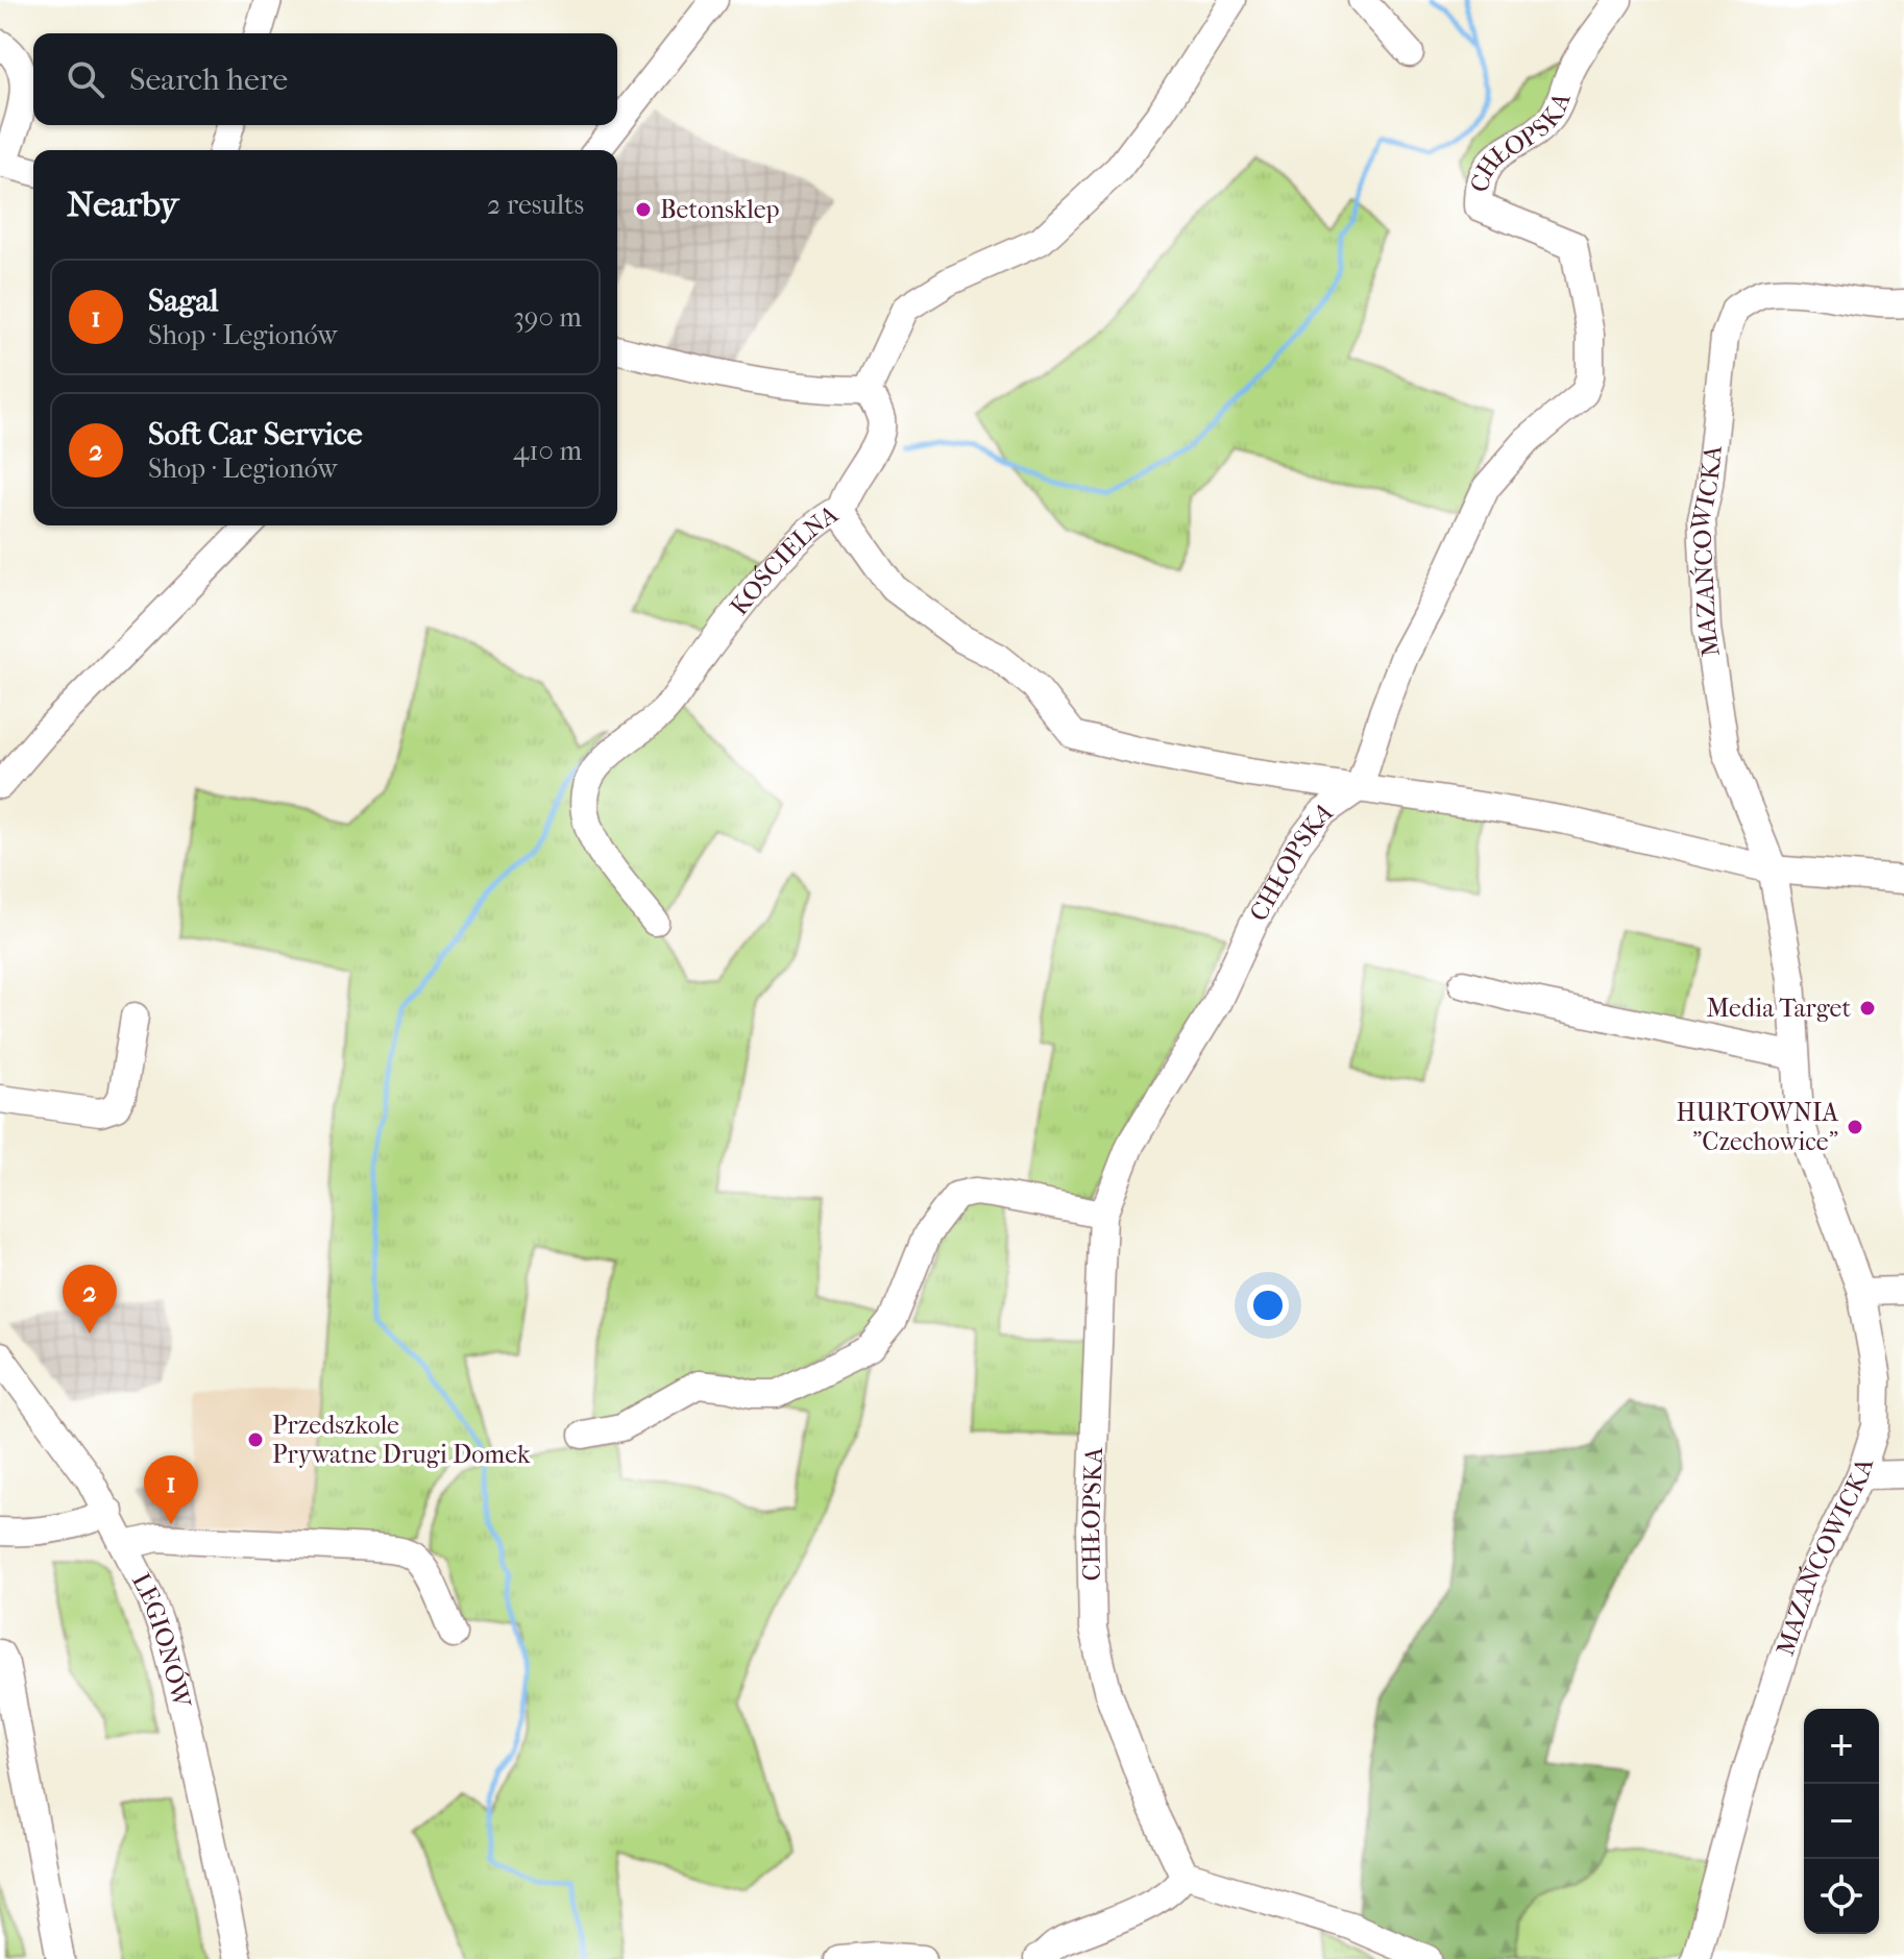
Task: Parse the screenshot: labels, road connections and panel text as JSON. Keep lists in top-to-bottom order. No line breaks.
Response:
{"streets":{"street":["CHŁOPSKA","MAZAŃCOWICKA","KOŚCIELNA","LEGIONÓW"]},"places":["Betonsklep","Media Target","HURTOWNIA \"Czechowice\"","Przedszkole Prywatne Drugi Domek"],"page":{"search":"Search here","heading":["Nearby","2 results"],"list":[{"mark":"1","name":"Sagal","note":"Shop · Legionów","value":"390 m"},{"mark":"2","name":"Soft Car Service","note":"Shop · Legionów","value":"410 m"}],"pins":["2","1"],"map_buttons":["+","−"]}}
